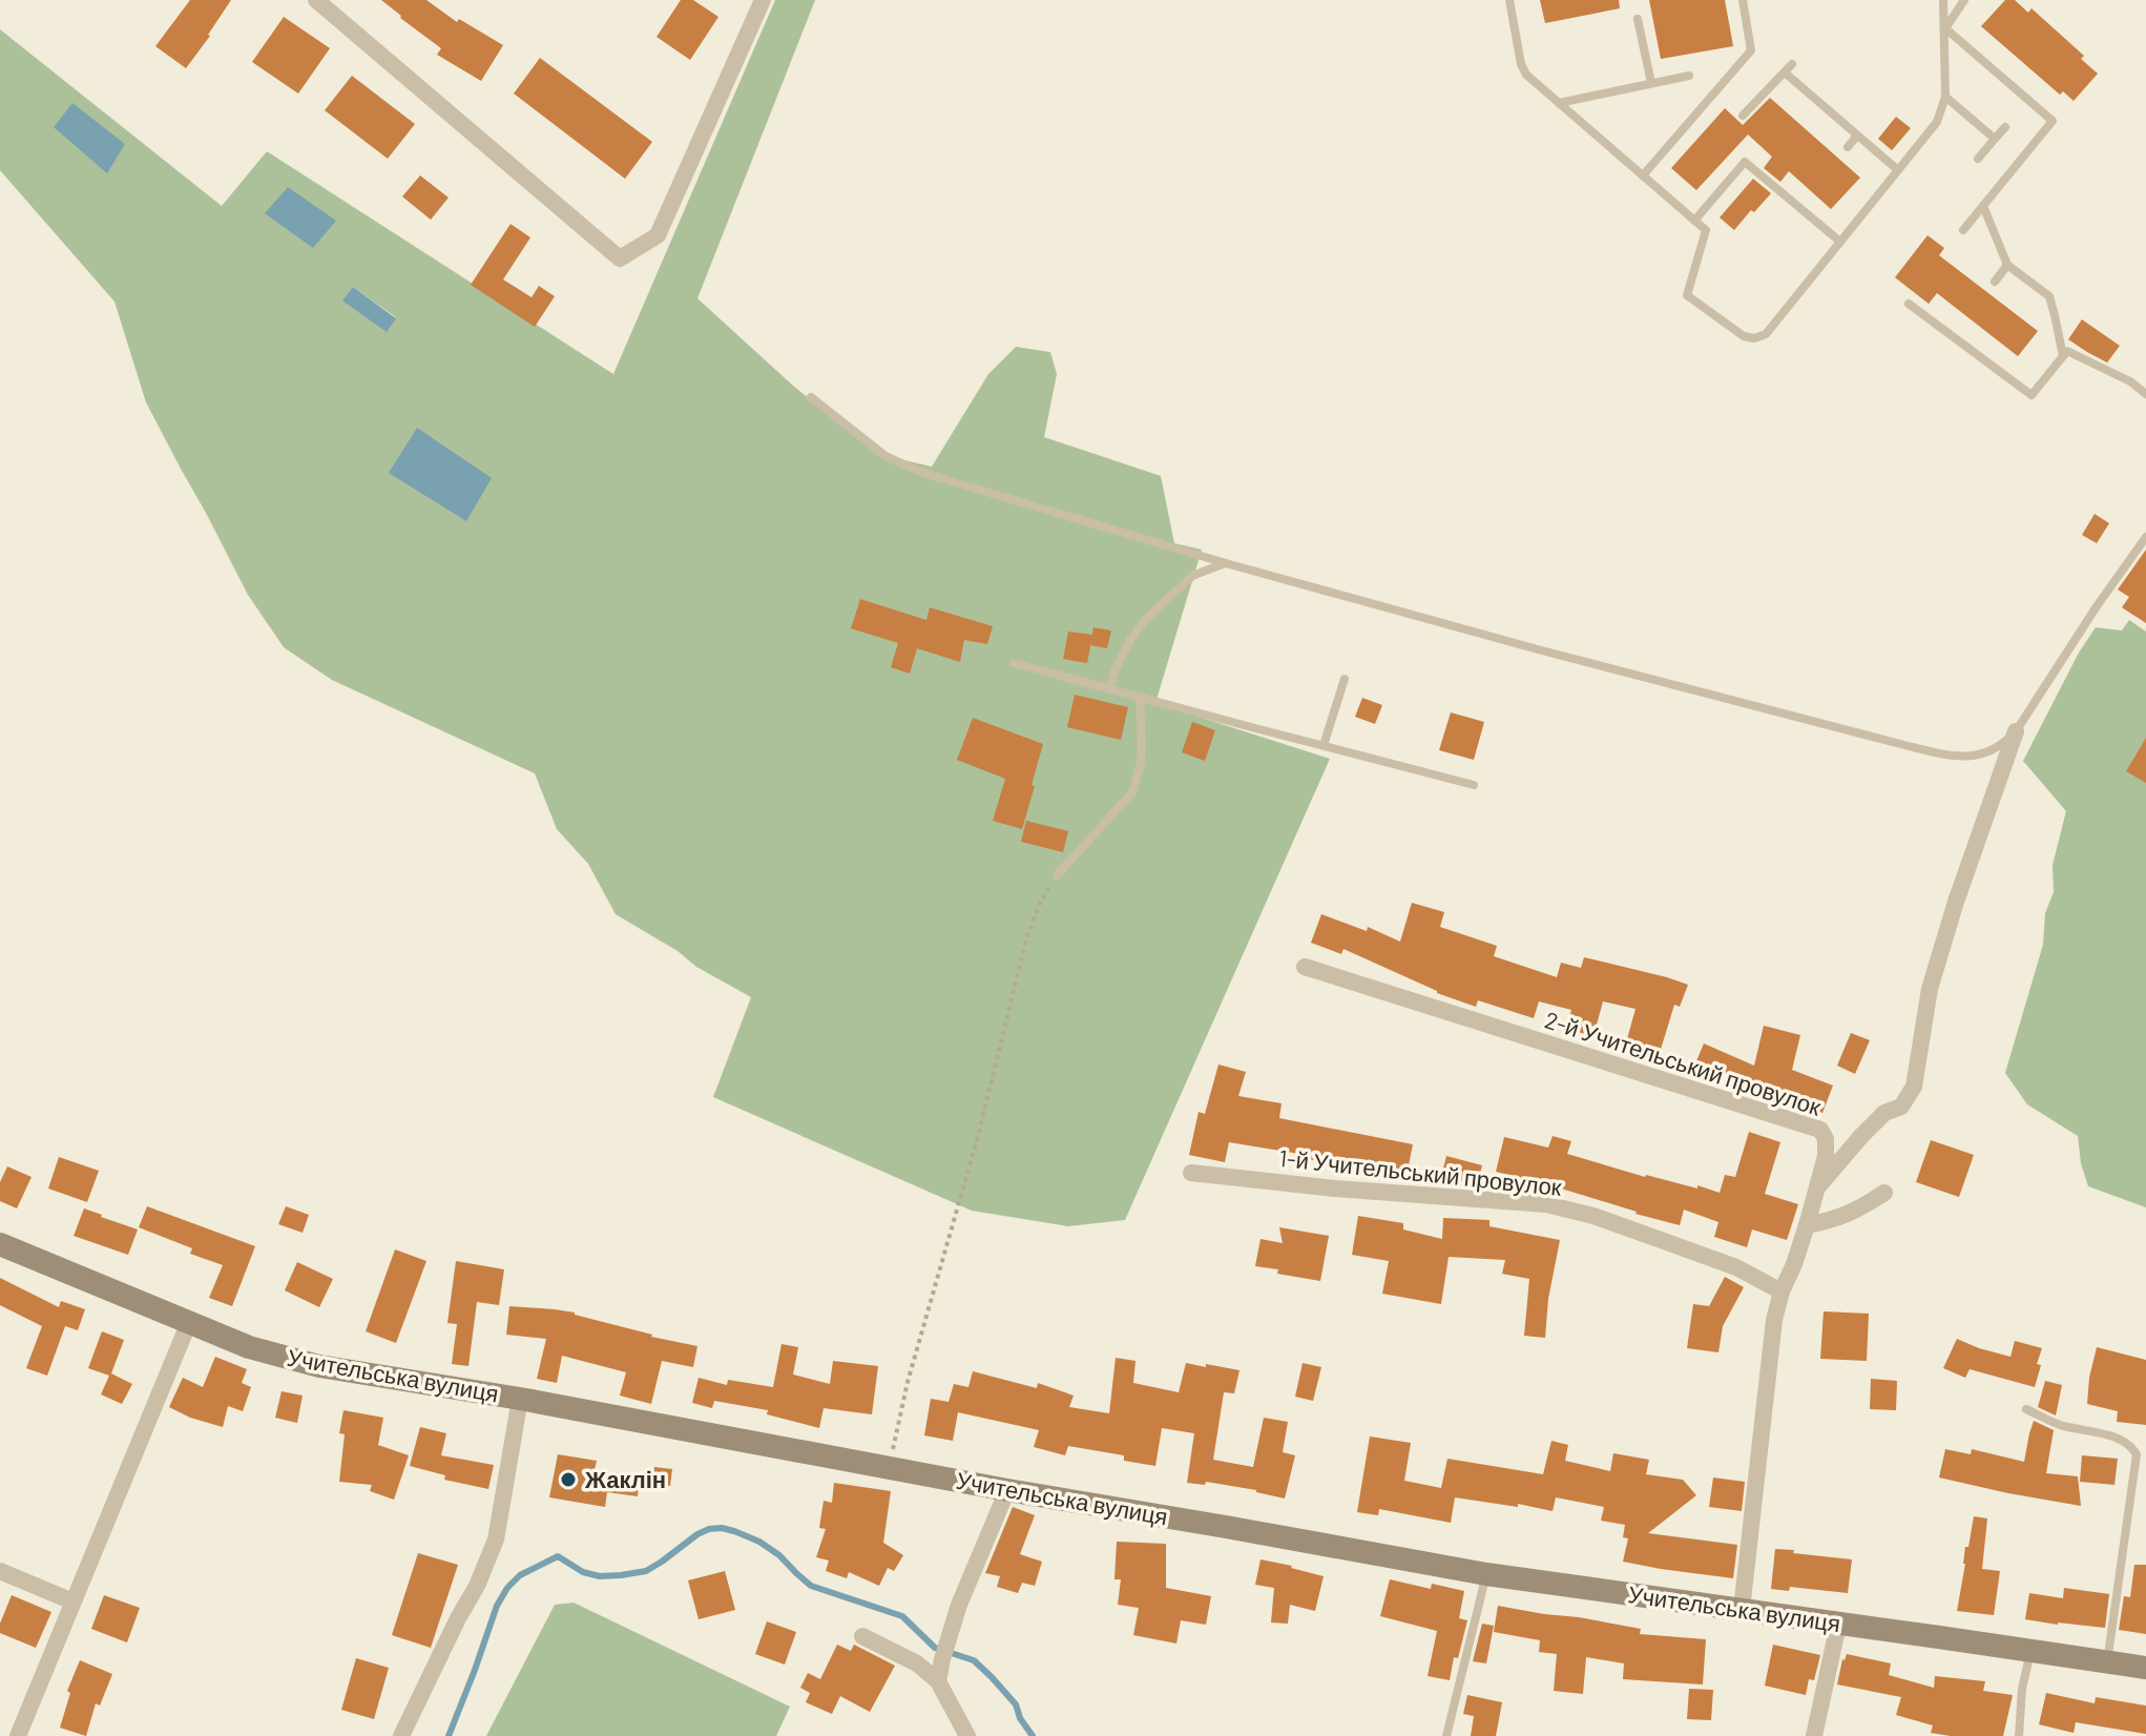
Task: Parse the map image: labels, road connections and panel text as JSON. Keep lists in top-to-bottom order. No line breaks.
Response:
{"streets":{"main road":["Учительська вулиця"],"street":["2-й Учительський провулок","1-й Учительський провулок"]},"crossings":[["2-й Учительський провулок","1-й Учительський провулок"],["2-й Учительський провулок","Учительська вулиця"]],"places":["Жаклін"]}
